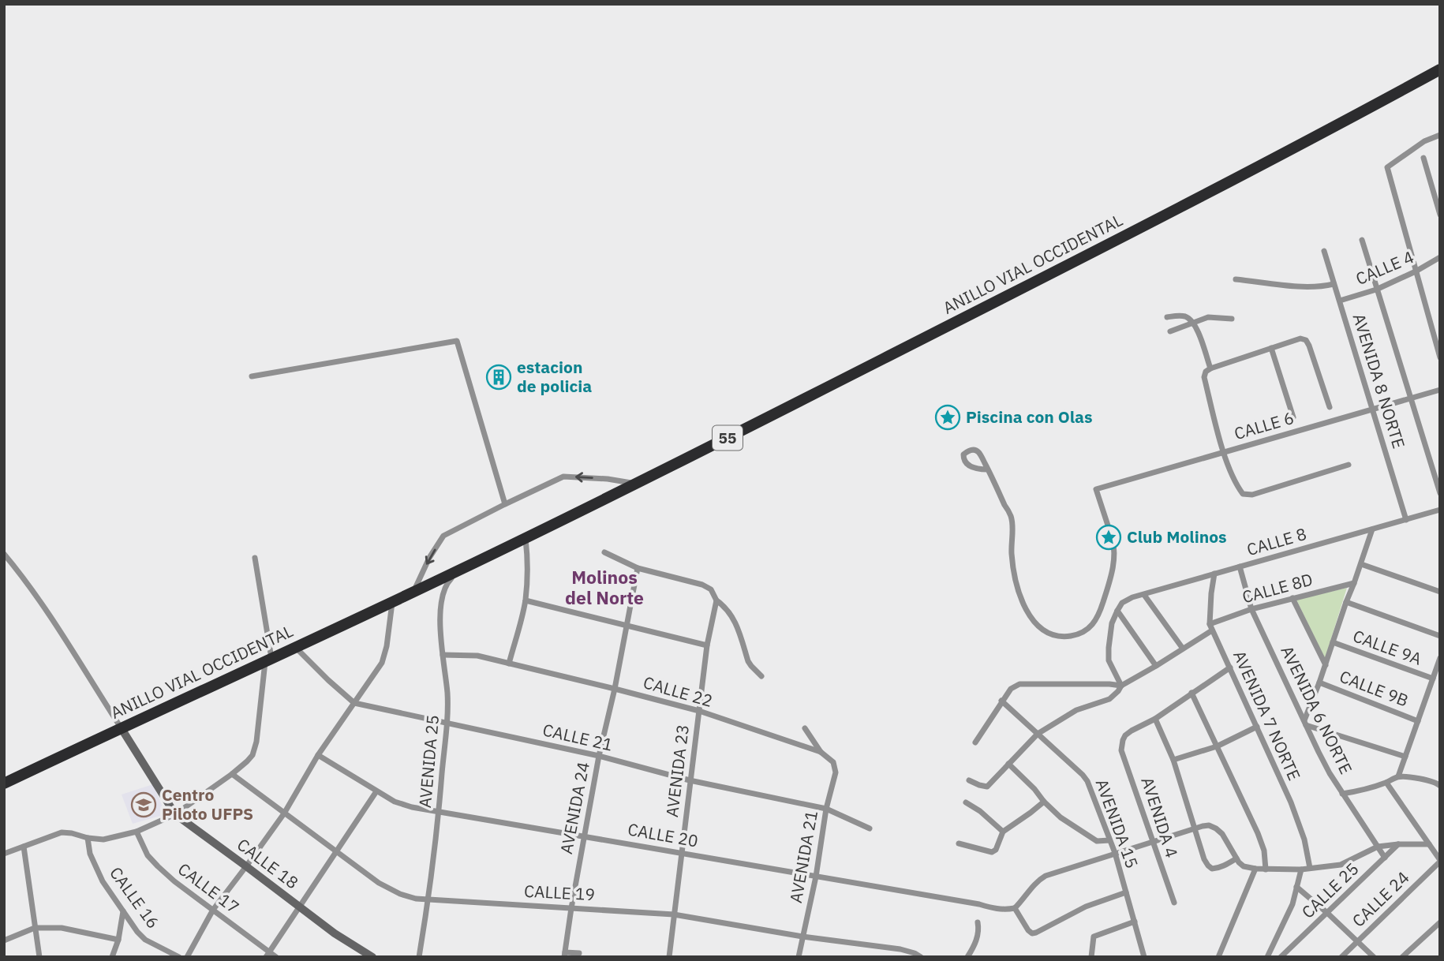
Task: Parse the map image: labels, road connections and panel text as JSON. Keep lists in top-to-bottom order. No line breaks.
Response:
{"streets":{"highway":["ANILLO VIAL OCCIDENTAL","55"],"street":["CALLE 4","AVENIDA 8 NORTE","CALLE 6","CALLE 8","CALLE 8D","CALLE 9A","CALLE 9B","CALLE 22","AVENIDA 6 NORTE","AVENIDA 7 NORTE","CALLE 21","AVENIDA 25","AVENIDA 23","AVENIDA 24","AVENIDA 4","AVENIDA 15","CALLE 20","AVENIDA 21","CALLE 18","CALLE 17","CALLE 25","CALLE 19","CALLE 16","CALLE 24"]},"crossings":[["ANILLO VIAL OCCIDENTAL","CALLE 21"],["ANILLO VIAL OCCIDENTAL","AVENIDA 25"],["ANILLO VIAL OCCIDENTAL","CALLE 18"],["CALLE 4","AVENIDA 8 NORTE"],["AVENIDA 8 NORTE","CALLE 6"],["AVENIDA 8 NORTE","CALLE 8"],["CALLE 8","AVENIDA 6 NORTE"],["CALLE 8","AVENIDA 7 NORTE"],["CALLE 8D","AVENIDA 6 NORTE"],["CALLE 8D","AVENIDA 7 NORTE"],["CALLE 22","AVENIDA 25"],["CALLE 22","AVENIDA 23"],["CALLE 22","AVENIDA 24"],["CALLE 22","AVENIDA 21"],["AVENIDA 6 NORTE","CALLE 25"],["CALLE 21","AVENIDA 25"],["CALLE 21","AVENIDA 23"],["CALLE 21","AVENIDA 24"],["CALLE 21","AVENIDA 21"],["AVENIDA 25","CALLE 20"],["AVENIDA 25","CALLE 19"],["AVENIDA 23","CALLE 20"],["AVENIDA 23","CALLE 19"],["AVENIDA 24","CALLE 20"],["AVENIDA 24","CALLE 19"],["CALLE 20","AVENIDA 21"],["AVENIDA 21","CALLE 19"]],"districts":["Molinos del Norte"],"places":{"building":["estacion de policia"],"place":["Piscina con Olas","Club Molinos"],"school or university":["Centro Piloto UFPS"]}}
